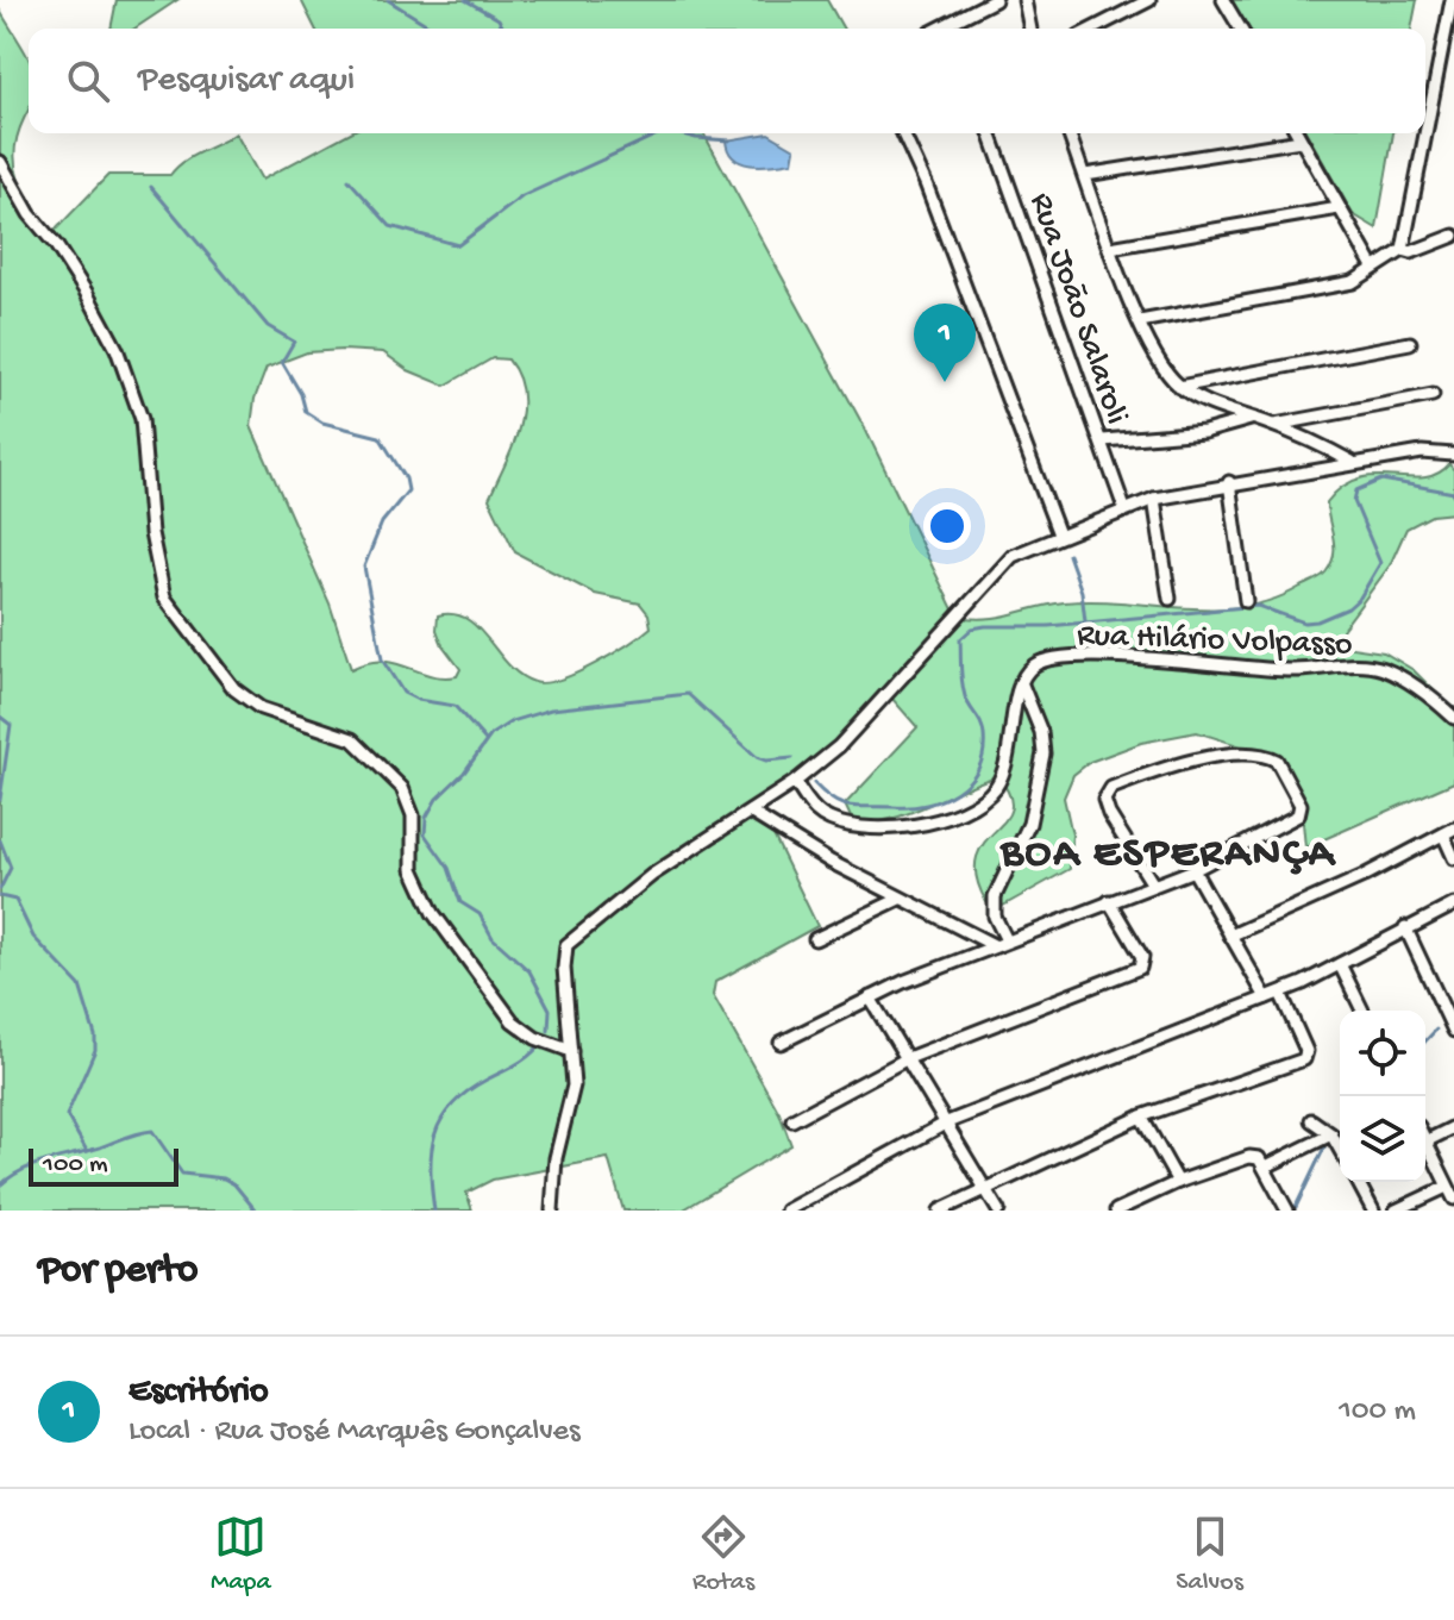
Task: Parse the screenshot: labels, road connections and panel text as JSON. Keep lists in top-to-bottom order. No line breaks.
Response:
{"streets":{"street":["Rua João Salaroli","Rua Hilário Volpasso"]},"districts":["BOA ESPERANÇA"],"scale_bar":"100 m","page":{"search":"Pesquisar aqui","pins":"1","scale":"100 m","heading":"Por perto","list":[{"mark":"1","name":"Escritório","note":"Local · Rua José Marquês Gonçalves","value":"100 m"}],"nav":["Mapa","Rotas","Salvos"]}}
